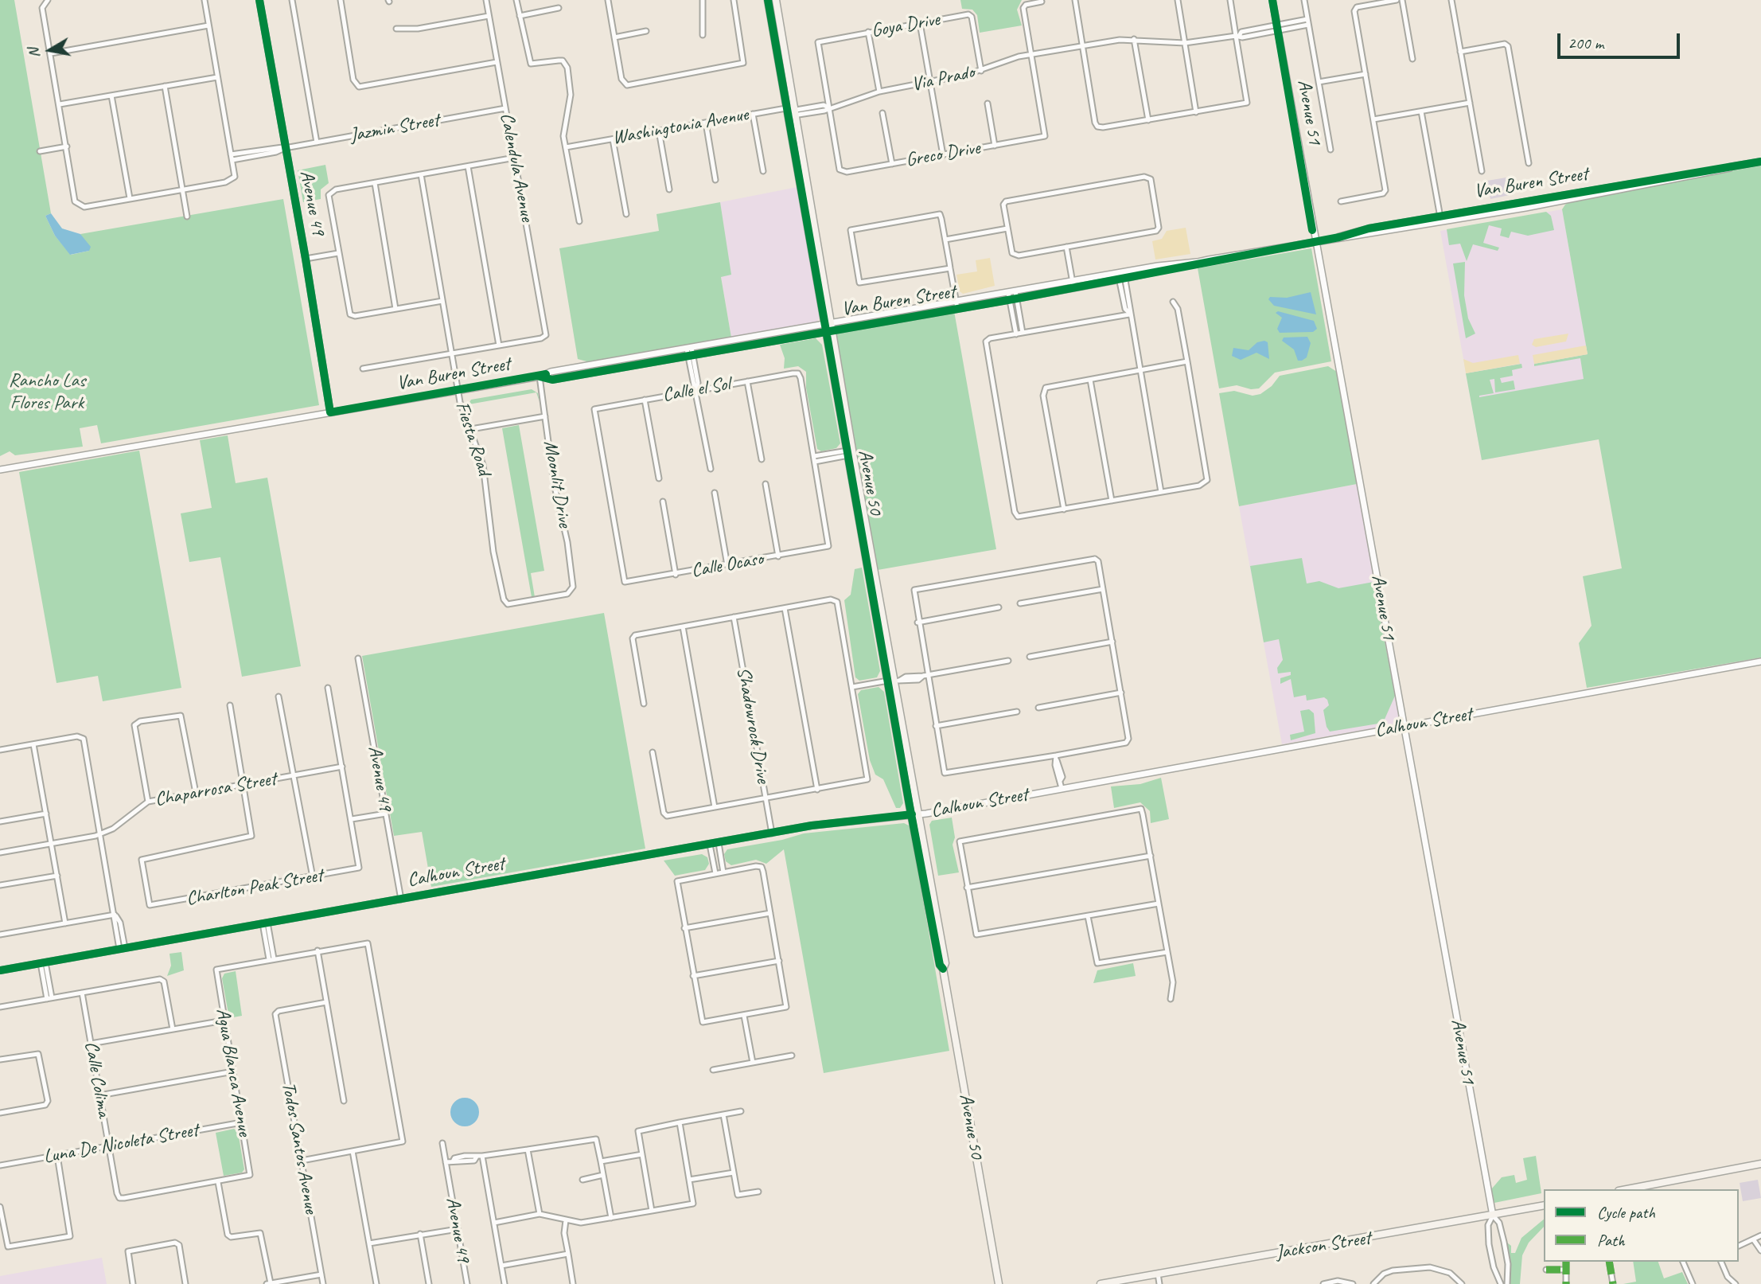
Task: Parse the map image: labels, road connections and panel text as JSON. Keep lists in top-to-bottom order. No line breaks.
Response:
{"streets":{"main road":["Avenue 50","Jackson Street"],"street":["Goya Drive","Via Prado","Avenue 51","Washingtonia Avenue","Jazmin Street","Greco Drive","Calendula Avenue","Van Buren Street","Avenue 49","Calle el Sol","Fiesta Road","Moonlit Drive","Calle Ocaso","Calhoun Street","Shadowrock Drive","Chaparrosa Street","Charlton Peak Street","Agua Blanca Avenue","Calle Colima","Luna De Nicoleta Street","Todos Santos Avenue"]},"crossings":[["Goya Drive","Via Prado"],["Goya Drive","Greco Drive"],["Via Prado","Avenue 51"],["Via Prado","Washingtonia Avenue"],["Via Prado","Greco Drive"],["Via Prado","Avenue 50"],["Avenue 51","Van Buren Street"],["Avenue 51","Calhoun Street"],["Avenue 51","Jackson Street"],["Washingtonia Avenue","Avenue 50"],["Jazmin Street","Calendula Avenue"],["Jazmin Street","Avenue 49"],["Van Buren Street","Avenue 49"],["Van Buren Street","Fiesta Road"],["Van Buren Street","Avenue 50"],["Van Buren Street","Moonlit Drive"],["Avenue 49","Calhoun Street"],["Calle el Sol","Calle Ocaso"],["Fiesta Road","Moonlit Drive"],["Avenue 50","Calhoun Street"],["Calhoun Street","Shadowrock Drive"],["Chaparrosa Street","Charlton Peak Street"],["Agua Blanca Avenue","Calle Colima"],["Agua Blanca Avenue","Luna De Nicoleta Street"],["Calle Colima","Luna De Nicoleta Street"]],"parks":["Rancho Las Flores Park"],"legend":["Cycle path","Path"],"scale_bar":"200 m","north":"left"}
